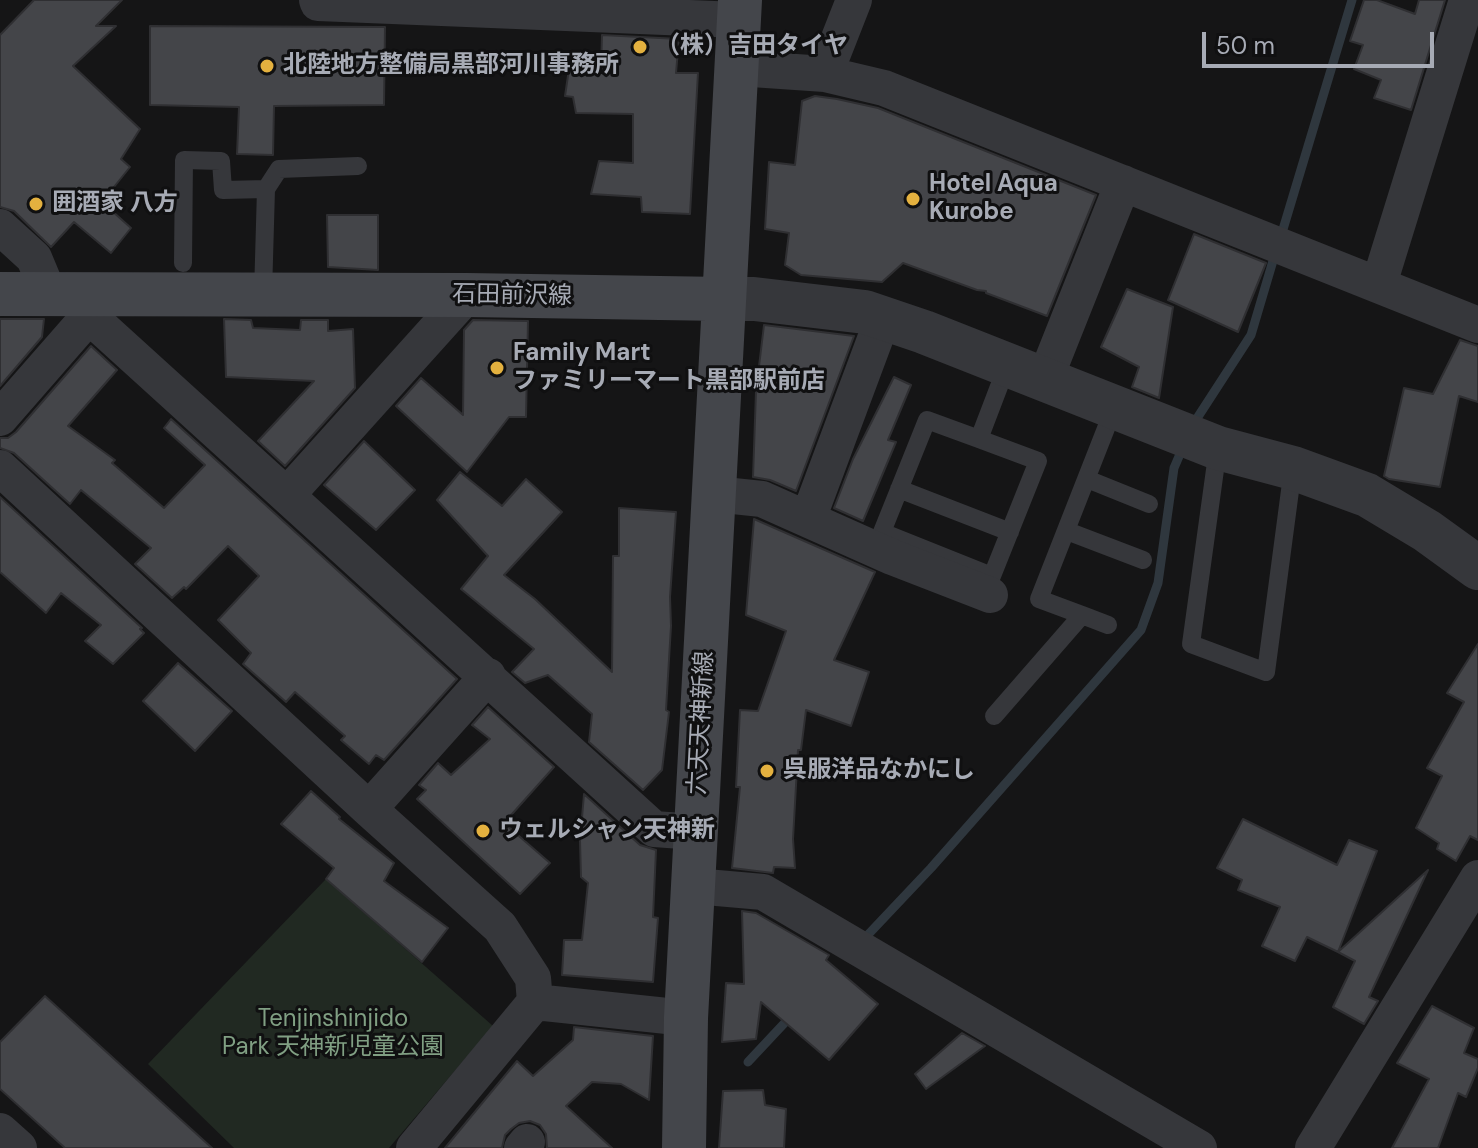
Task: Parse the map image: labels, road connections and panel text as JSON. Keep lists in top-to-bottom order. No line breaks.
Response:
{"streets":{"main road":["石田前沢線","六天天神新線"]},"crossings":[["石田前沢線","六天天神新線"]],"parks":["Tenjinshinjido Park 天神新児童公園"],"places":["（株）吉田タイヤ","北陸地方整備局黒部河川事務所","Hotel Aqua Kurobe","囲酒家 八方","Family Mart ファミリーマート黒部駅前店","呉服洋品なかにし","ウェルシャン天神新"],"scale_bar":"50 m"}
